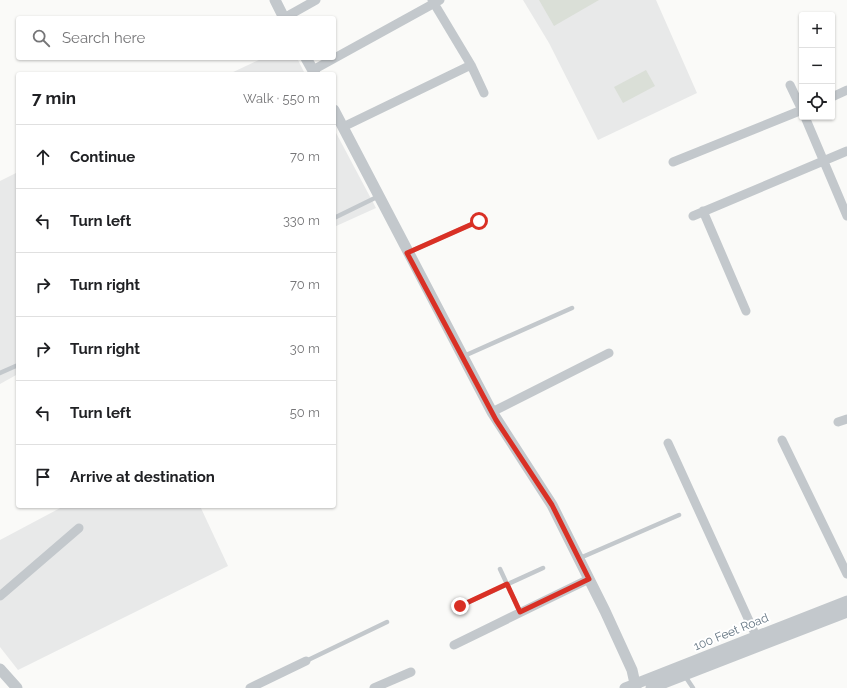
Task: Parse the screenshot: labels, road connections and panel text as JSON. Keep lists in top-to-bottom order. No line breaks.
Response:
{"streets":{"street":["100 Feet Road"]},"page":{"map_buttons":["+","−"],"search":"Search here","heading":["7 min","Walk · 550 m"],"list":[["Continue","70 m"],["Turn left","330 m"],["Turn right","70 m"],["Turn right","30 m"],["Turn left","50 m"],"Arrive at destination"]}}
